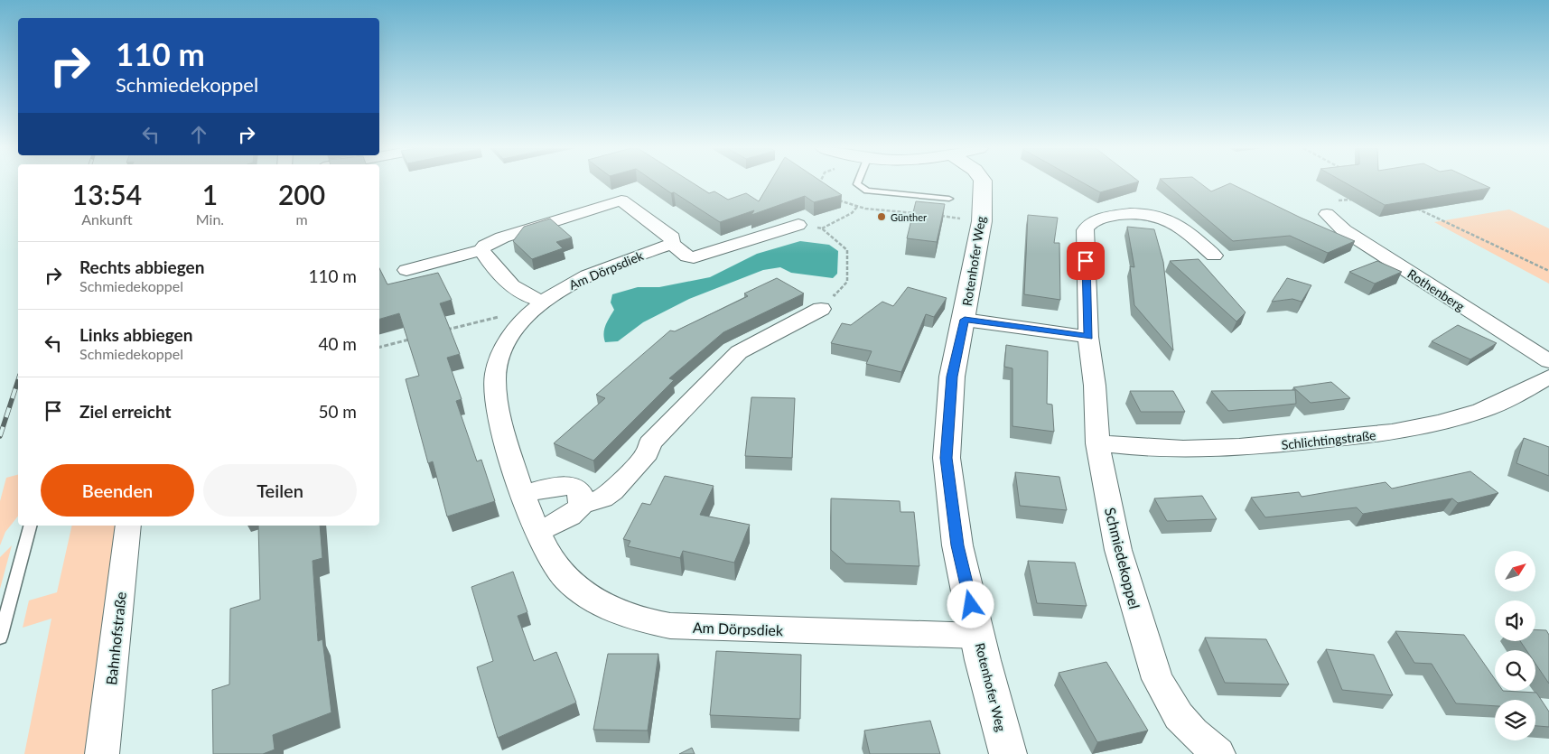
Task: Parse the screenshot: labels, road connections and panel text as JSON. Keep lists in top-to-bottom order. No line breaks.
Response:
{"streets":{"street":["Rotenhofer Weg","Am Dörpsdiek","Rothenberg","Schlichtingstraße","Schmiedekoppel","Bahnhofstraße"]},"crossings":[["Rotenhofer Weg","Am Dörpsdiek"],["Schlichtingstraße","Schmiedekoppel"]],"places":["Günther"],"north":"top right","page":{"turn":["110 m","Schmiedekoppel"],"eta":["13:54","Ankunft","1","Min.","200","m"],"list":[{"name":"Rechts abbiegen","note":"Schmiedekoppel","value":"110 m"},{"name":"Links abbiegen","note":"Schmiedekoppel","value":"40 m"},{"name":"Ziel erreicht","value":"50 m"}],"buttons":["Beenden","Teilen"]}}
